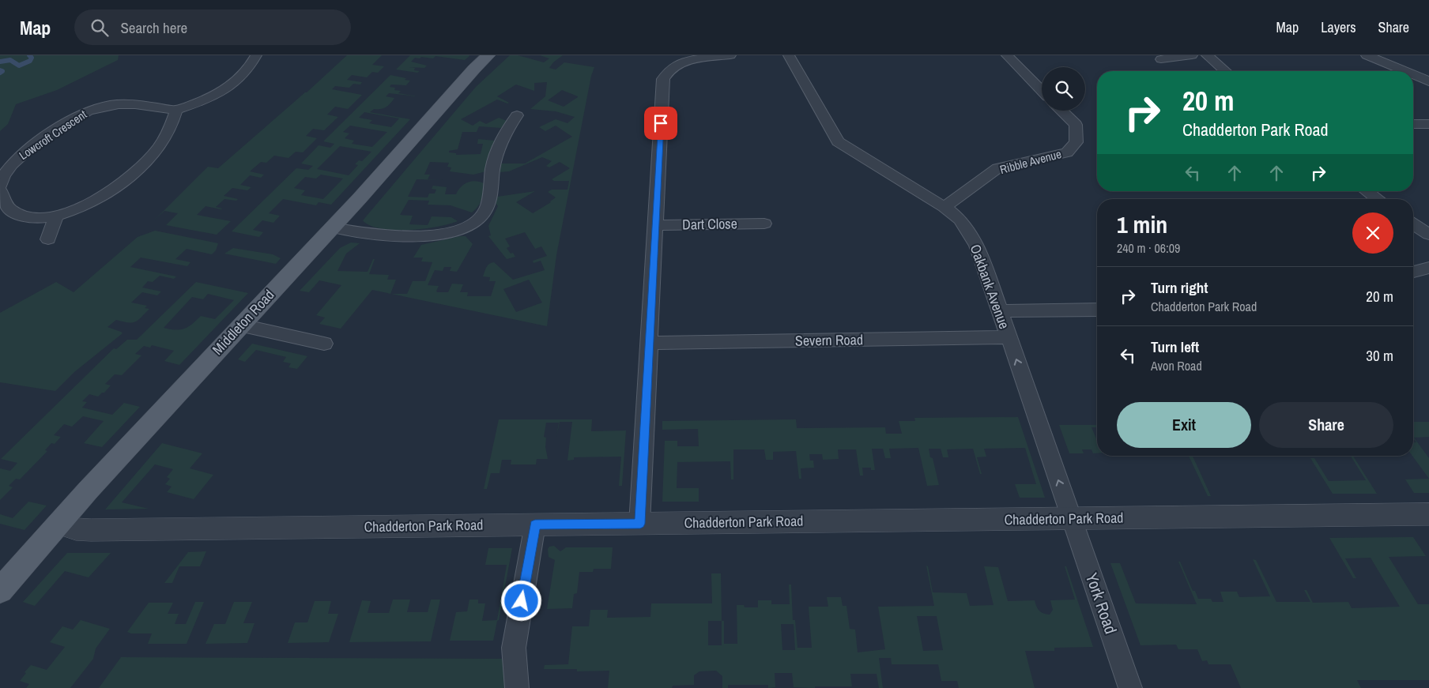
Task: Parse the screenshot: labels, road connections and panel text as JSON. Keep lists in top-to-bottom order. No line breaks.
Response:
{"streets":{"main road":["Middleton Road"],"street":["Lowcroft Crescent","Ribble Avenue","Dart Close","Oakbank Avenue","Severn Road","Chadderton Park Road","York Road"]},"crossings":[["Ribble Avenue","Oakbank Avenue"],["Oakbank Avenue","Severn Road"],["Oakbank Avenue","Chadderton Park Road"],["Oakbank Avenue","York Road"],["Middleton Road","Chadderton Park Road"],["Chadderton Park Road","York Road"]],"page":{"header":"Map","search":"Search here","nav":["Map","Layers","Share"],"turn":["20 m","Chadderton Park Road"],"heading":["1 min","240 m · 06:09"],"list":[{"name":"Turn right","note":"Chadderton Park Road","value":"20 m"},{"name":"Turn left","note":"Avon Road","value":"30 m"}],"buttons":["Exit","Share"]}}
